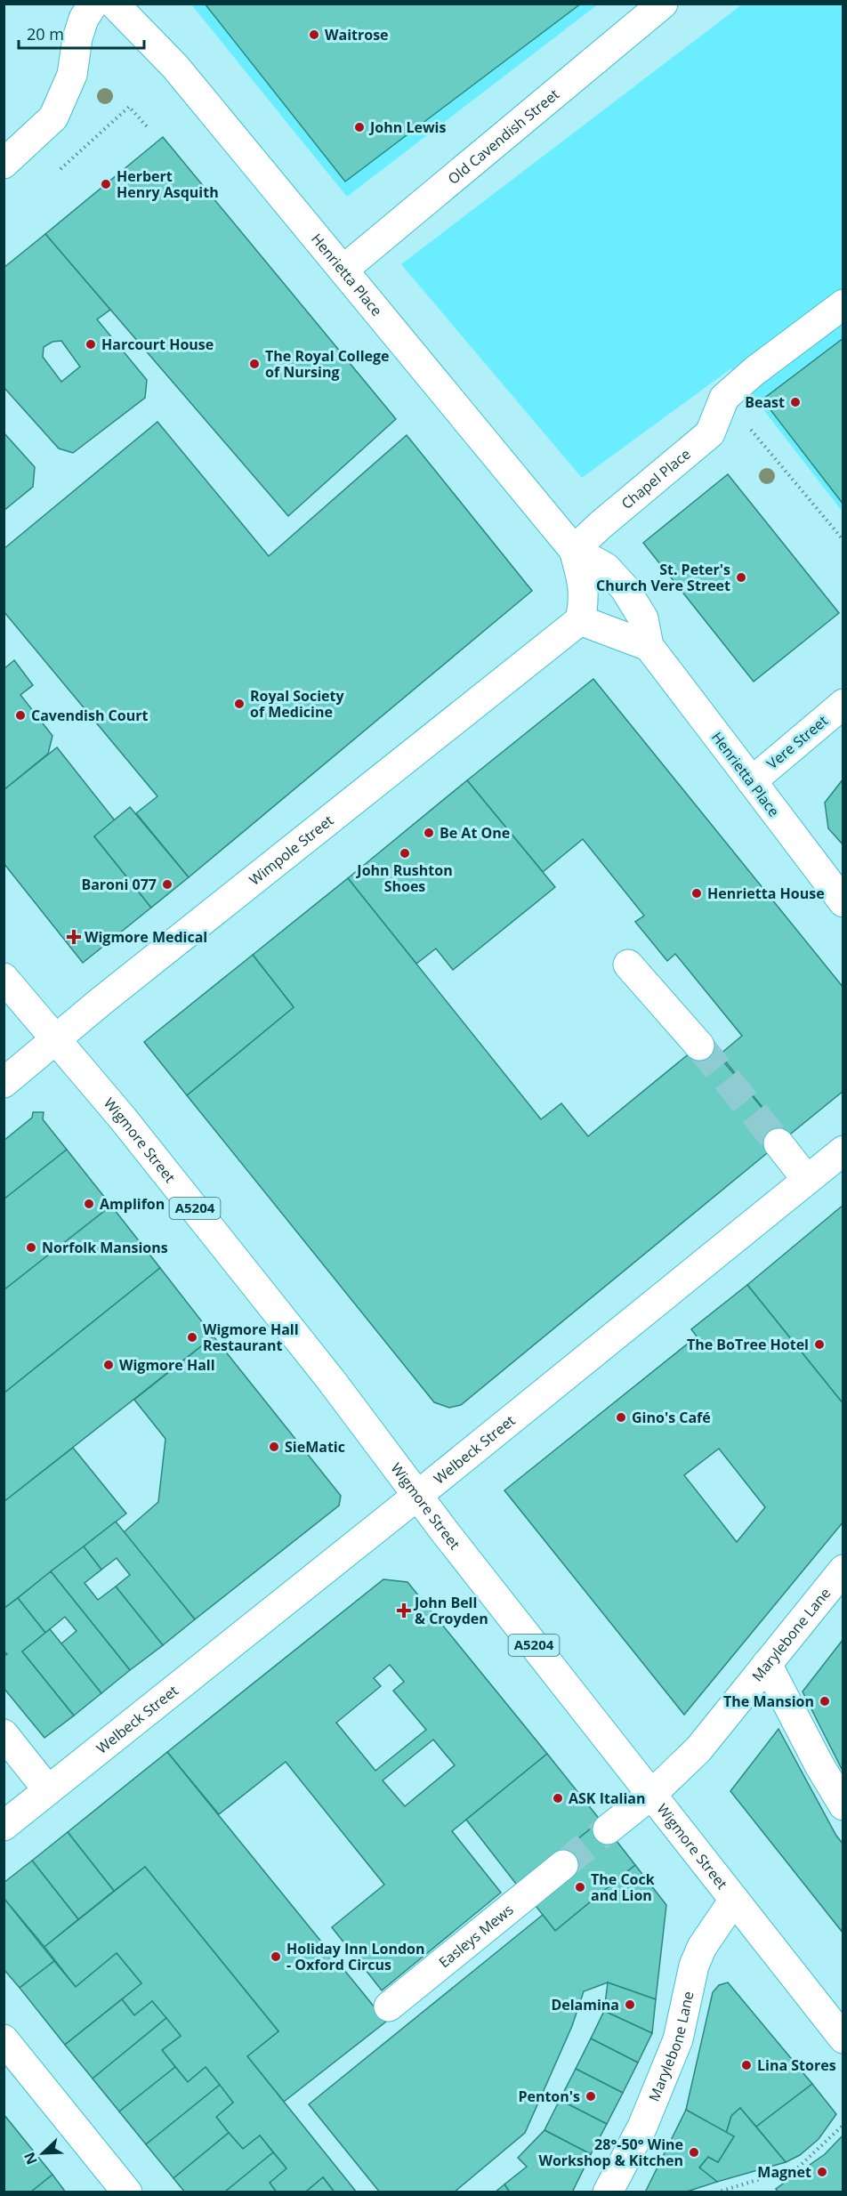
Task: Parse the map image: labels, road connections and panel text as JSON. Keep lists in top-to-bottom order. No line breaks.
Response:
{"streets":{"street":["Old Cavendish Street","Henrietta Place","Chapel Place","Vere Street","Wimpole Street","Wigmore Street","A5204","Welbeck Street","Marylebone Lane","Easleys Mews"]},"crossings":[["Old Cavendish Street","Henrietta Place"],["Henrietta Place","Chapel Place"],["Henrietta Place","Vere Street"],["Henrietta Place","Wimpole Street"],["Wimpole Street","Wigmore Street"],["Wigmore Street","Welbeck Street"],["Wigmore Street","Marylebone Lane"]],"places":{"other":["Waitrose","John Lewis","Herbert Henry Asquith","Harcourt House","The Royal College of Nursing","Beast","St. Peter's Church Vere Street","Royal Society of Medicine","Cavendish Court","Be At One","John Rushton Shoes","Baroni 077","Henrietta House","Amplifon","Norfolk Mansions","Wigmore Hall Restaurant","The BoTree Hotel","Wigmore Hall","Gino's Café","SieMatic","The Mansion","ASK Italian","The Cock and Lion","Holiday Inn London - Oxford Circus","Delamina","Lina Stores","Penton's","28°-50° Wine Workshop & Kitchen","Magnet"],"health":["Wigmore Medical","John Bell & Croyden"]},"scale_bar":"20 m","north":"bottom left"}
